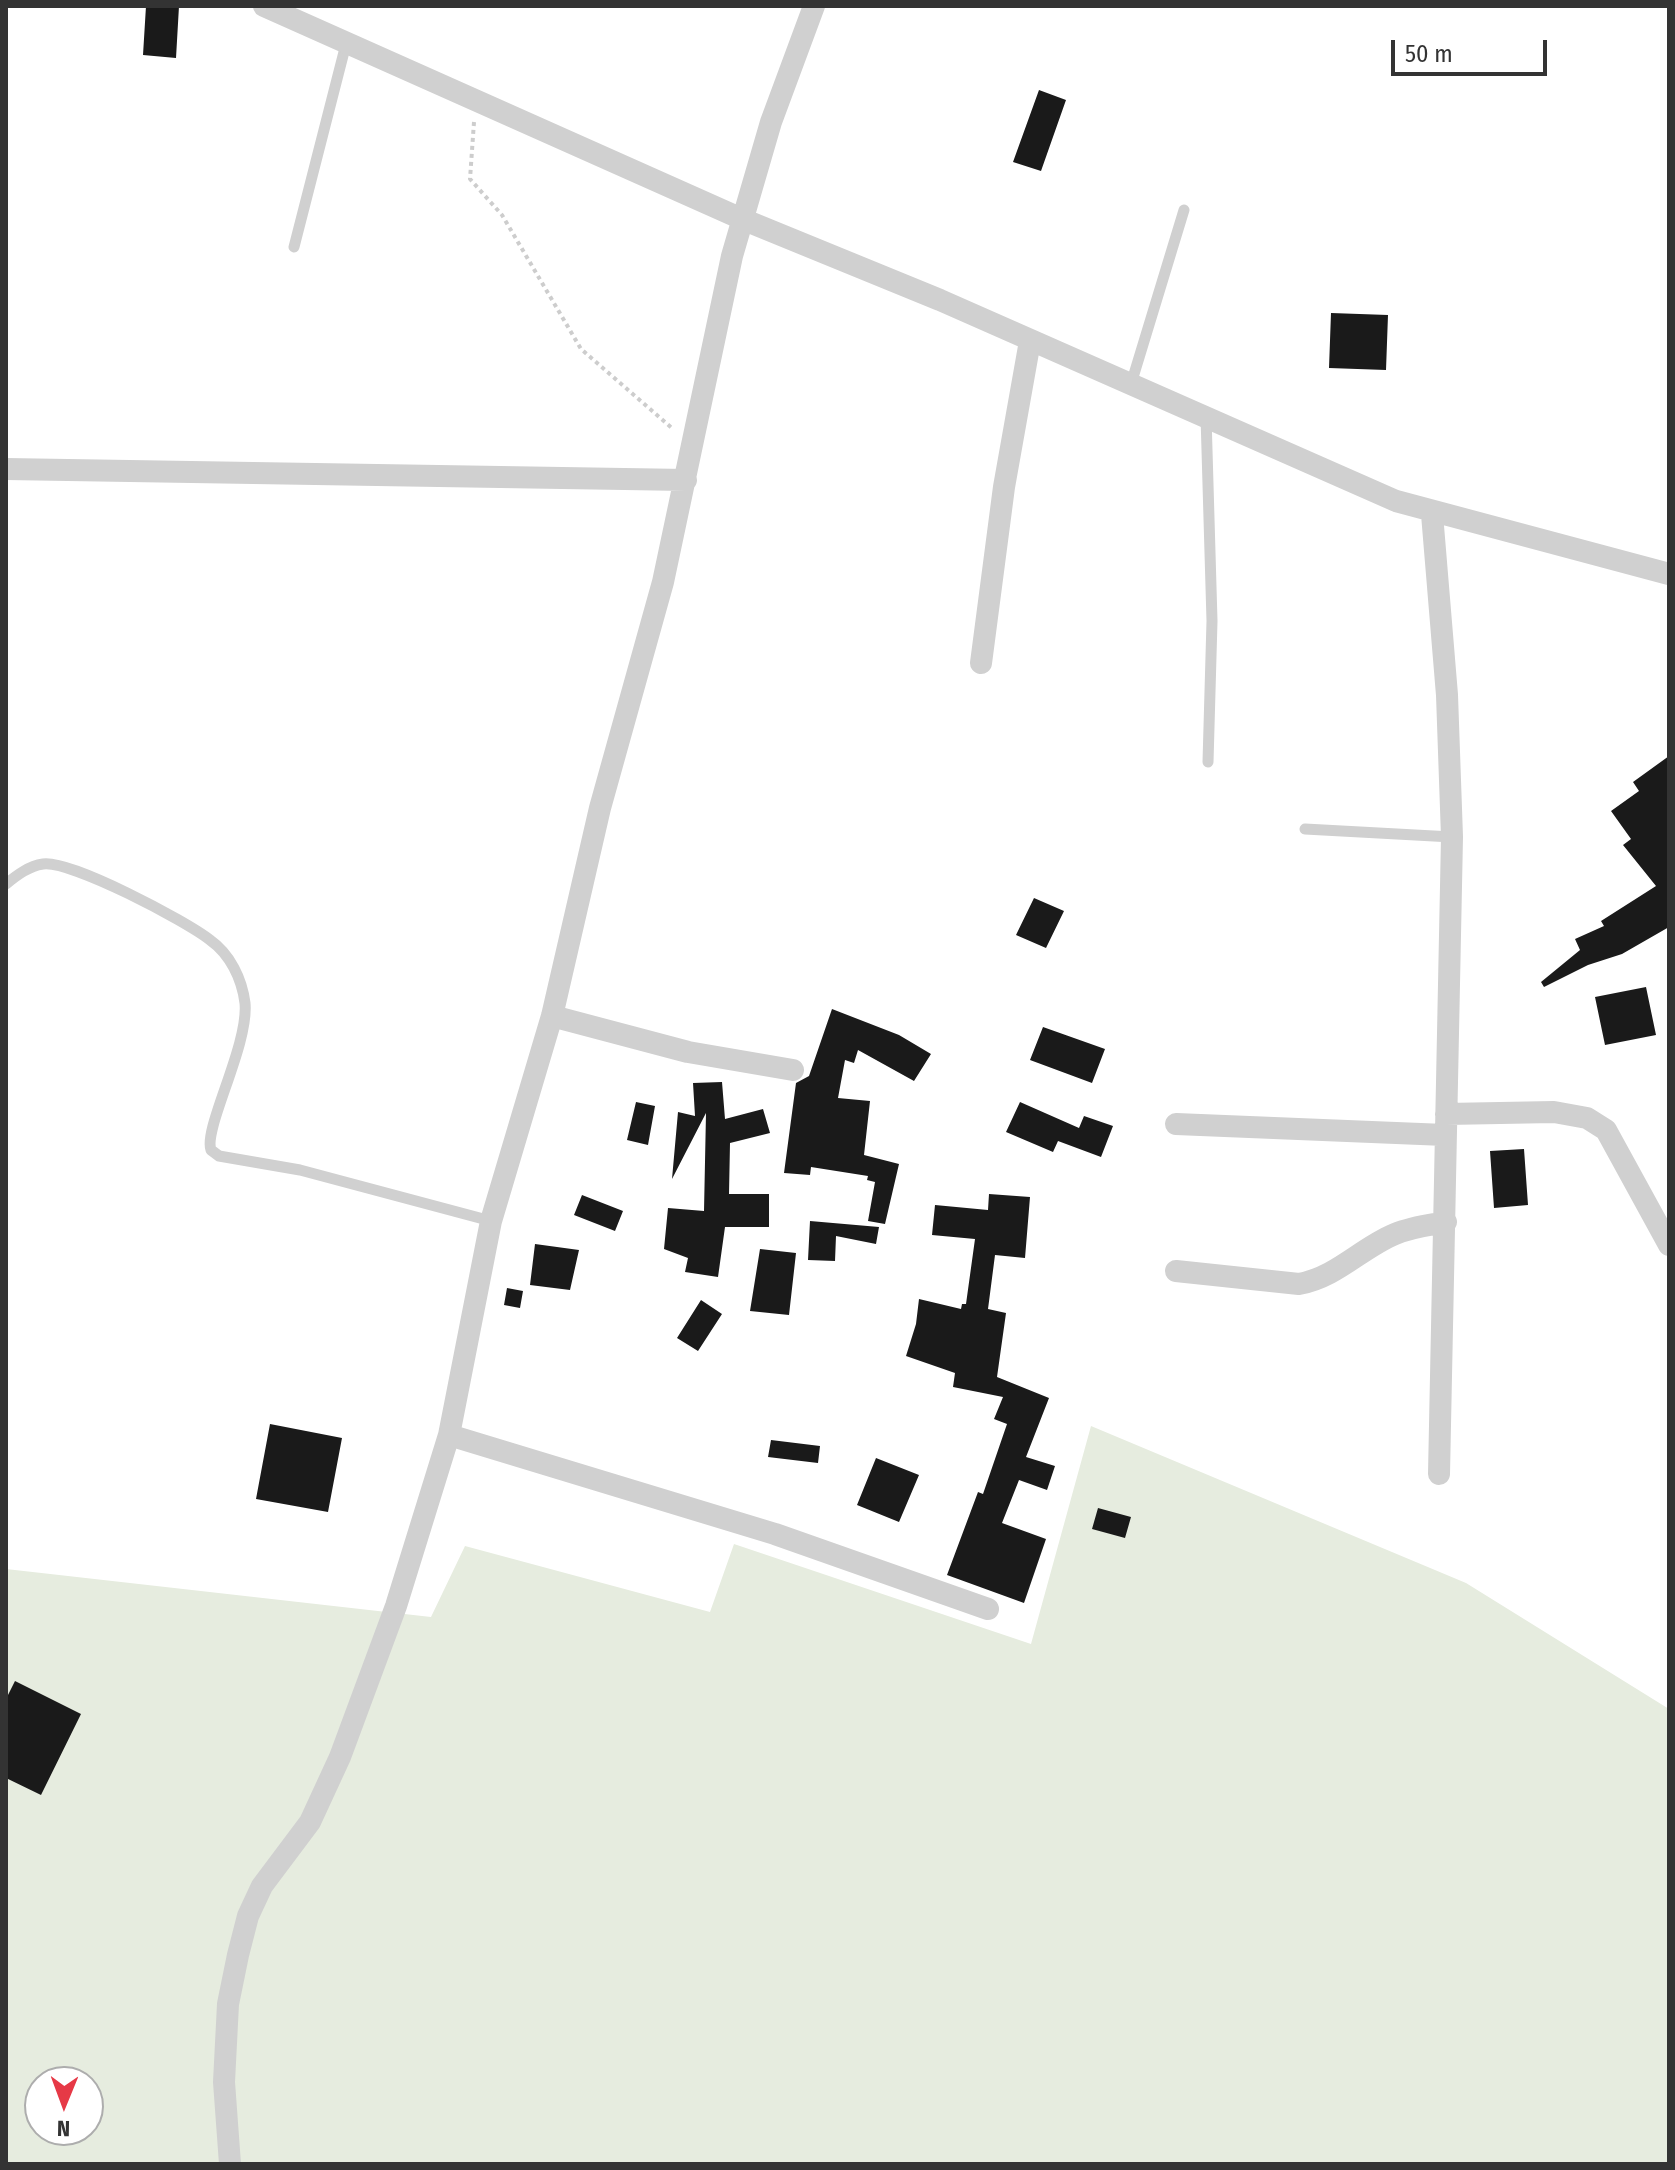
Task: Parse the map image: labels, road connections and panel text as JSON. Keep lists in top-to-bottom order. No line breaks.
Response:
{"scale_bar":"50 m","north":"bottom"}
